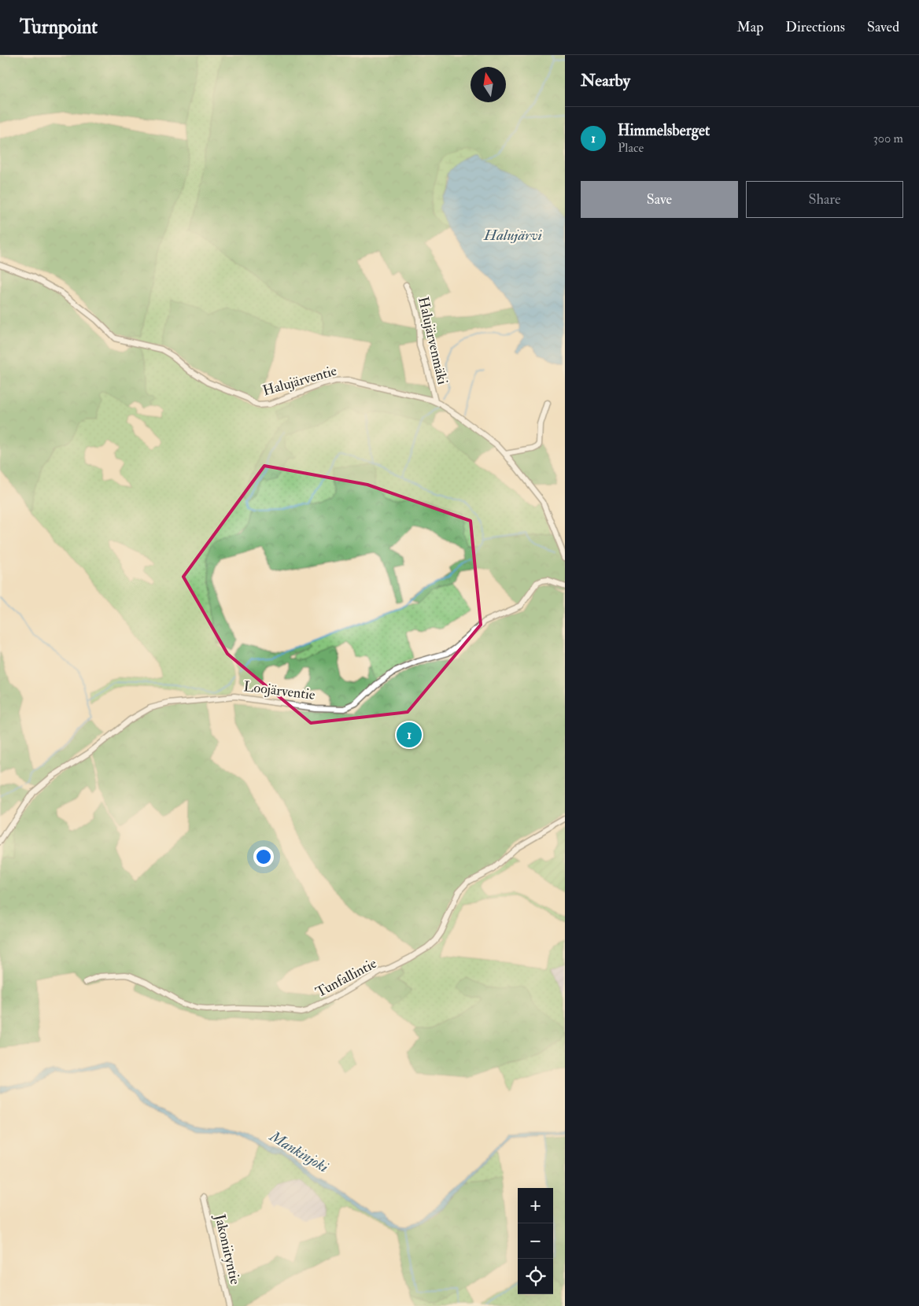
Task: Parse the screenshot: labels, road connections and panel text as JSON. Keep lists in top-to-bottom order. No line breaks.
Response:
{"streets":{"street":["Halujärvenmäki","Halujärventie","Loojärventie","Tunfallintie","Jakoniityntie"]},"crossings":[["Halujärvenmäki","Halujärventie"]],"water":["Halujärvi","Mankinjoki"],"north":"top","page":{"header":"Turnpoint","nav":["Map","Directions","Saved"],"heading":"Nearby","list":[{"mark":"1","name":"Himmelsberget","note":"Place","value":"300 m"}],"buttons":["Save","Share"],"pins":"1","map_buttons":["+","−"]}}
